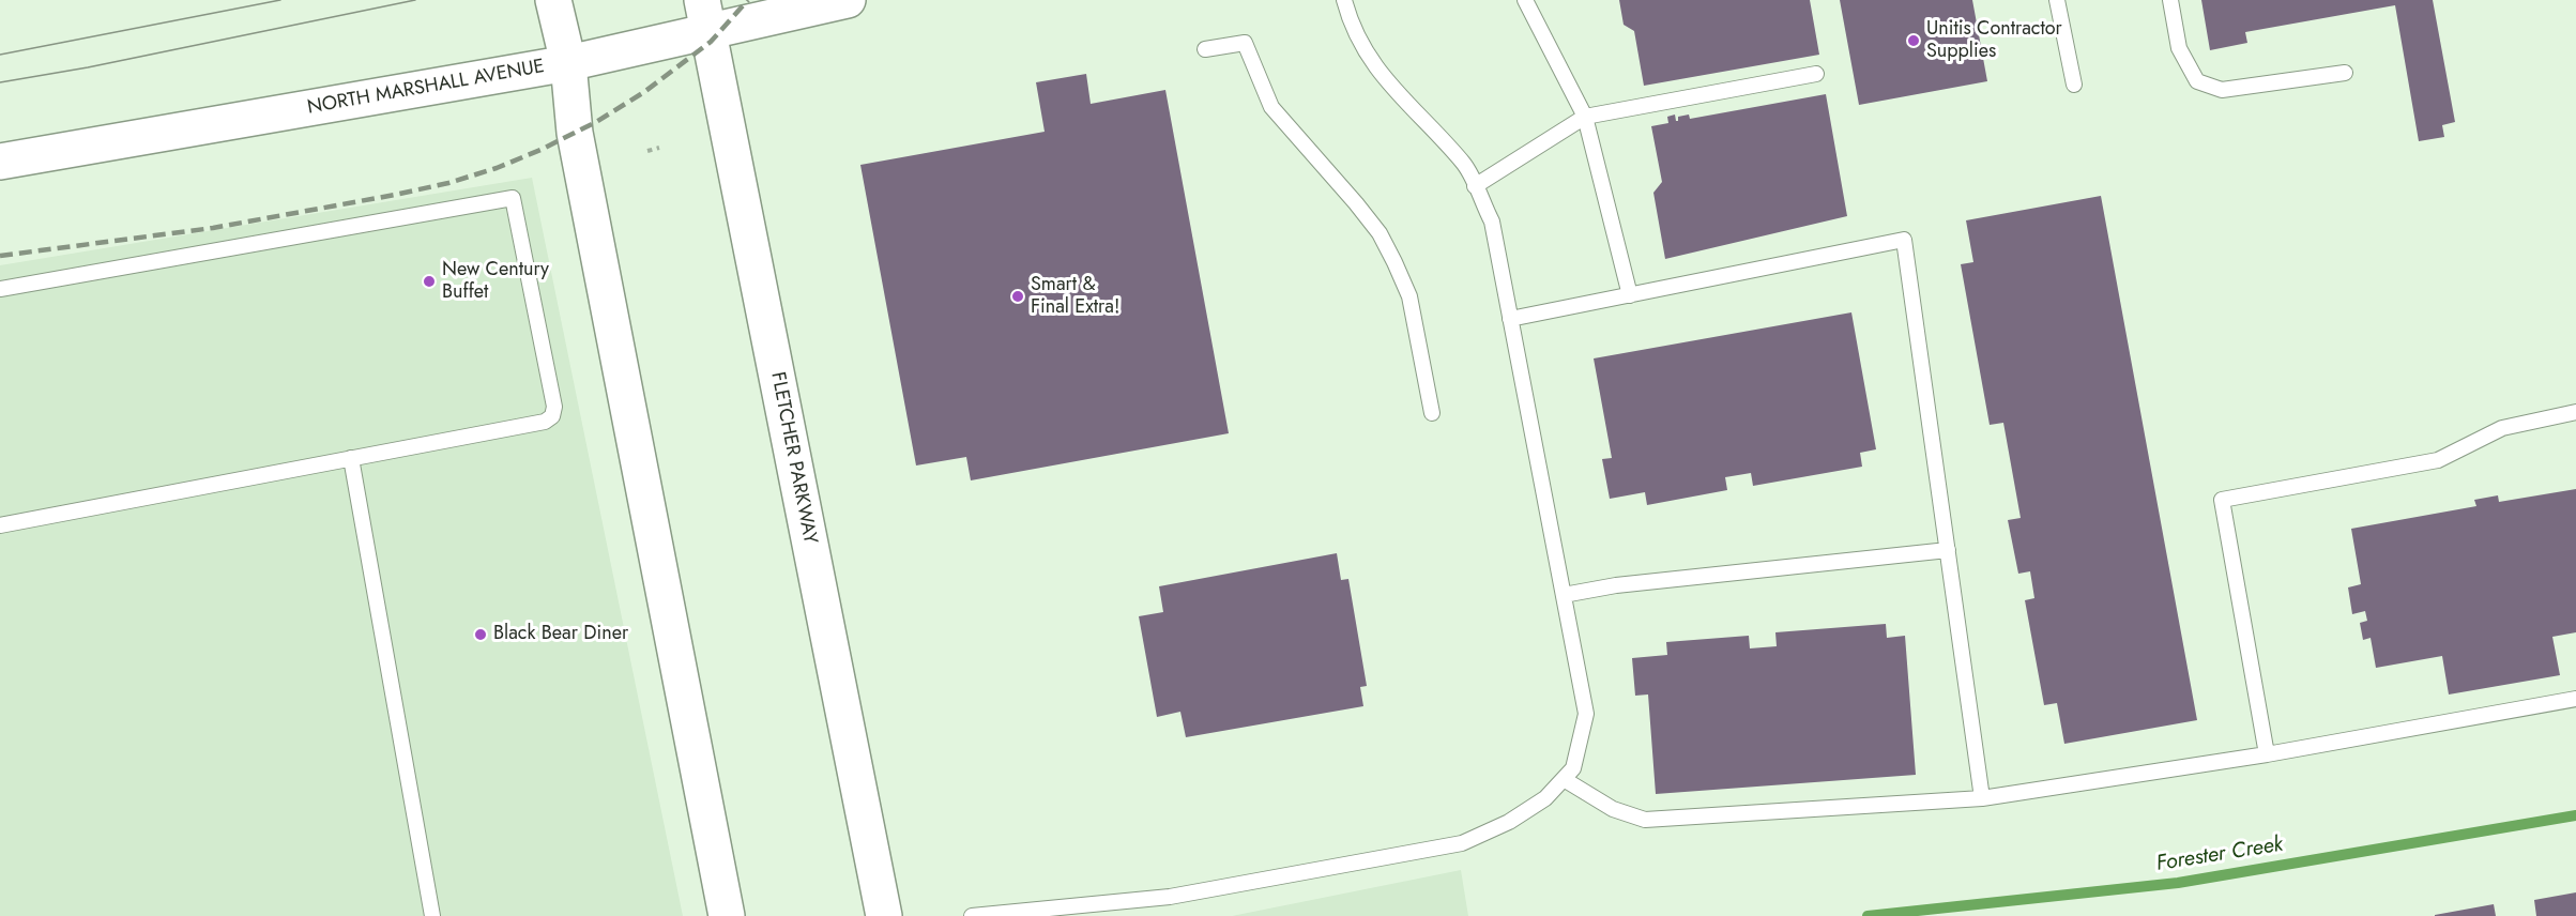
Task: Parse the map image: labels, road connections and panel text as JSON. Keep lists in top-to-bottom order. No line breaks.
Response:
{"streets":{"main road":["NORTH MARSHALL AVENUE","FLETCHER PARKWAY"]},"crossings":[["NORTH MARSHALL AVENUE","FLETCHER PARKWAY"]],"water":["Forester Creek"],"places":["Unitis Contractor Supplies","New Century Buffet","Smart & Final Extra!","Black Bear Diner"]}
